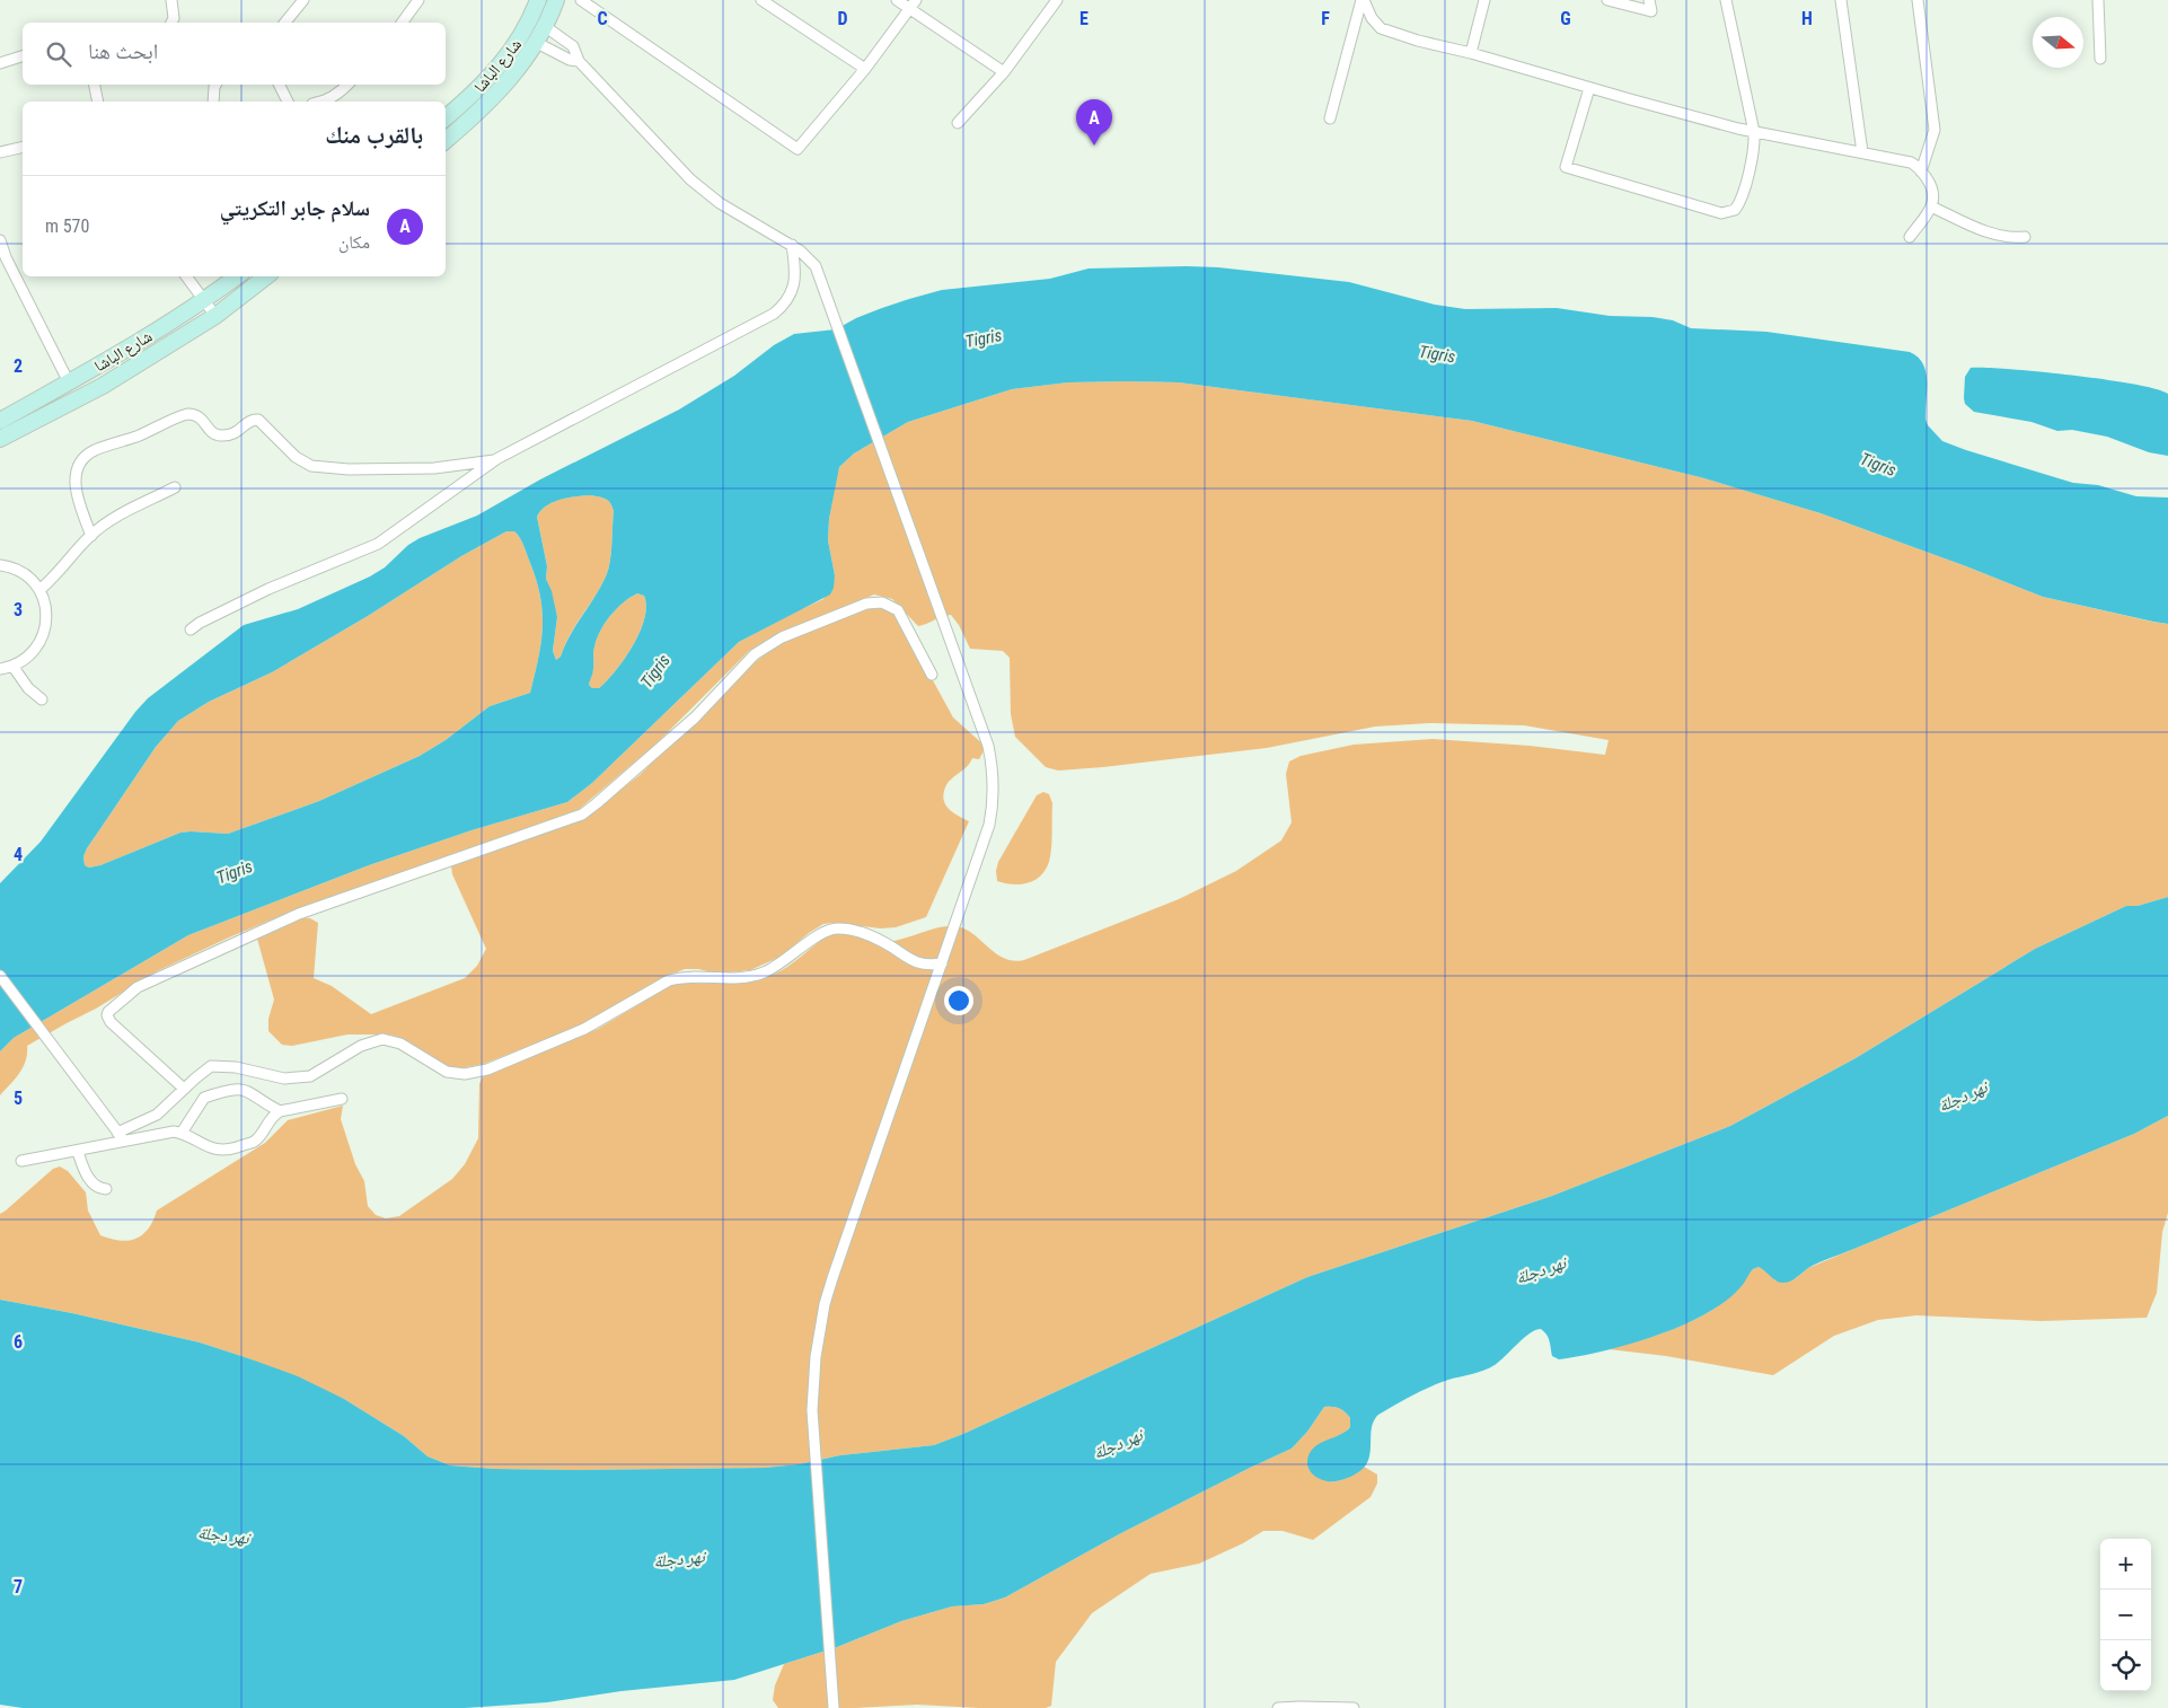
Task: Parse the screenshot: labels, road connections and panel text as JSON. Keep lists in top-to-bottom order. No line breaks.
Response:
{"streets":{"main road":["شارع الباشا"]},"water":["Tigris","نهر دجلة"],"north":"right","page":{"search":"ابحث هنا","pins":"A","heading":"بالقرب منك","list":[{"mark":"A","name":"سلام جابر التكريتي","note":"مكان","value":"570 m"}],"map_buttons":["+","−"]},"grid":{"columns":["C","D","E","F","G","H"],"rows":["2","3","4","5","6","7"]}}
